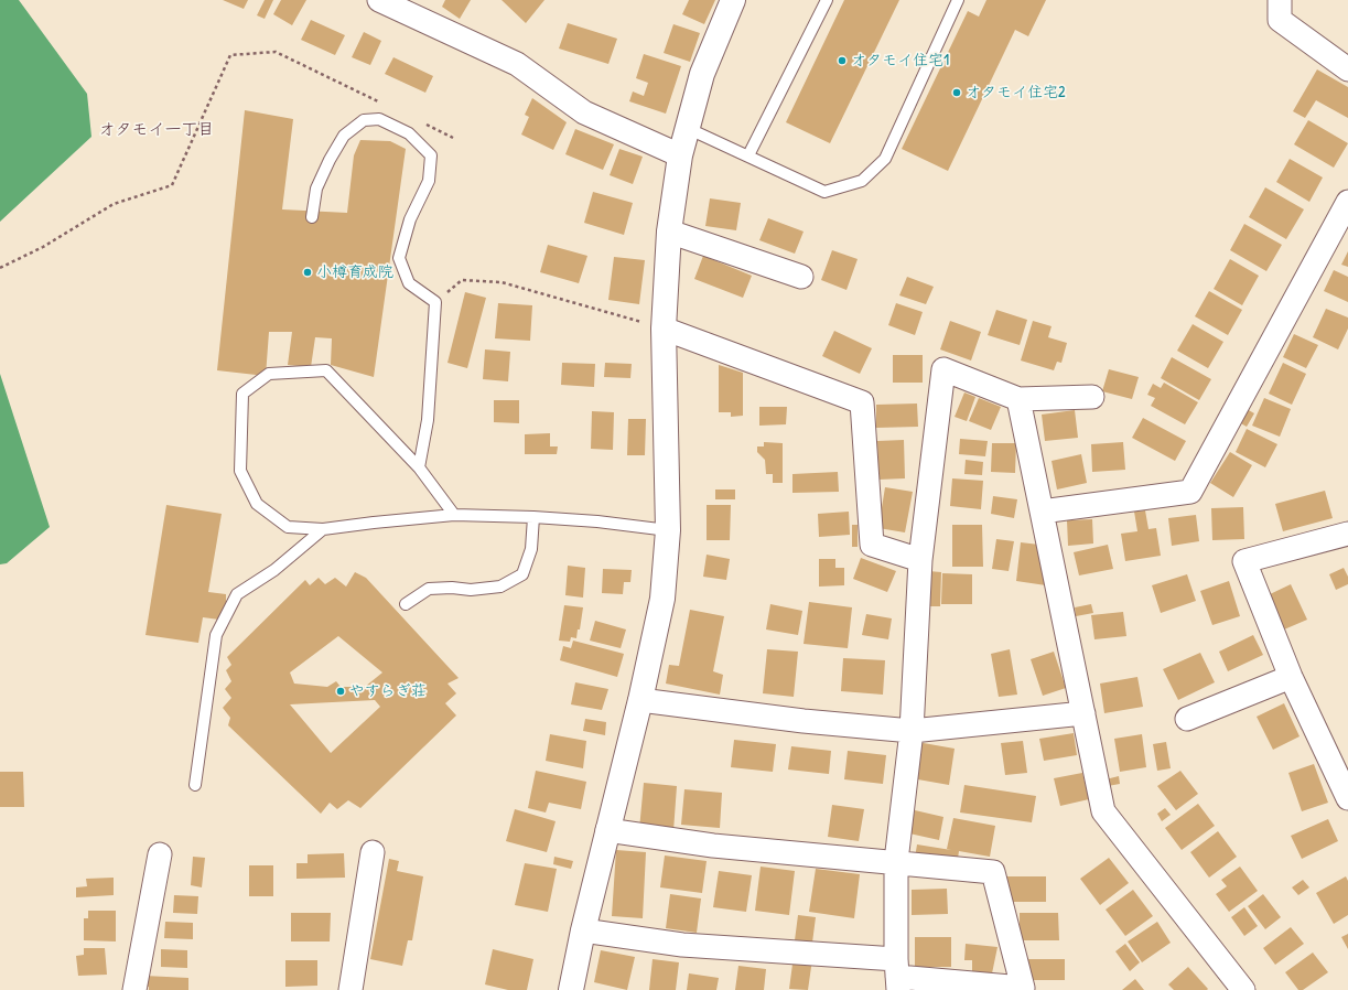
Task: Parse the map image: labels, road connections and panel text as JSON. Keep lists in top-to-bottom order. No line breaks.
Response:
{"districts":["オタモイ一丁目"],"places":["オタモイ住宅1","オタモイ住宅2","小樽育成院","やすらぎ荘"]}
